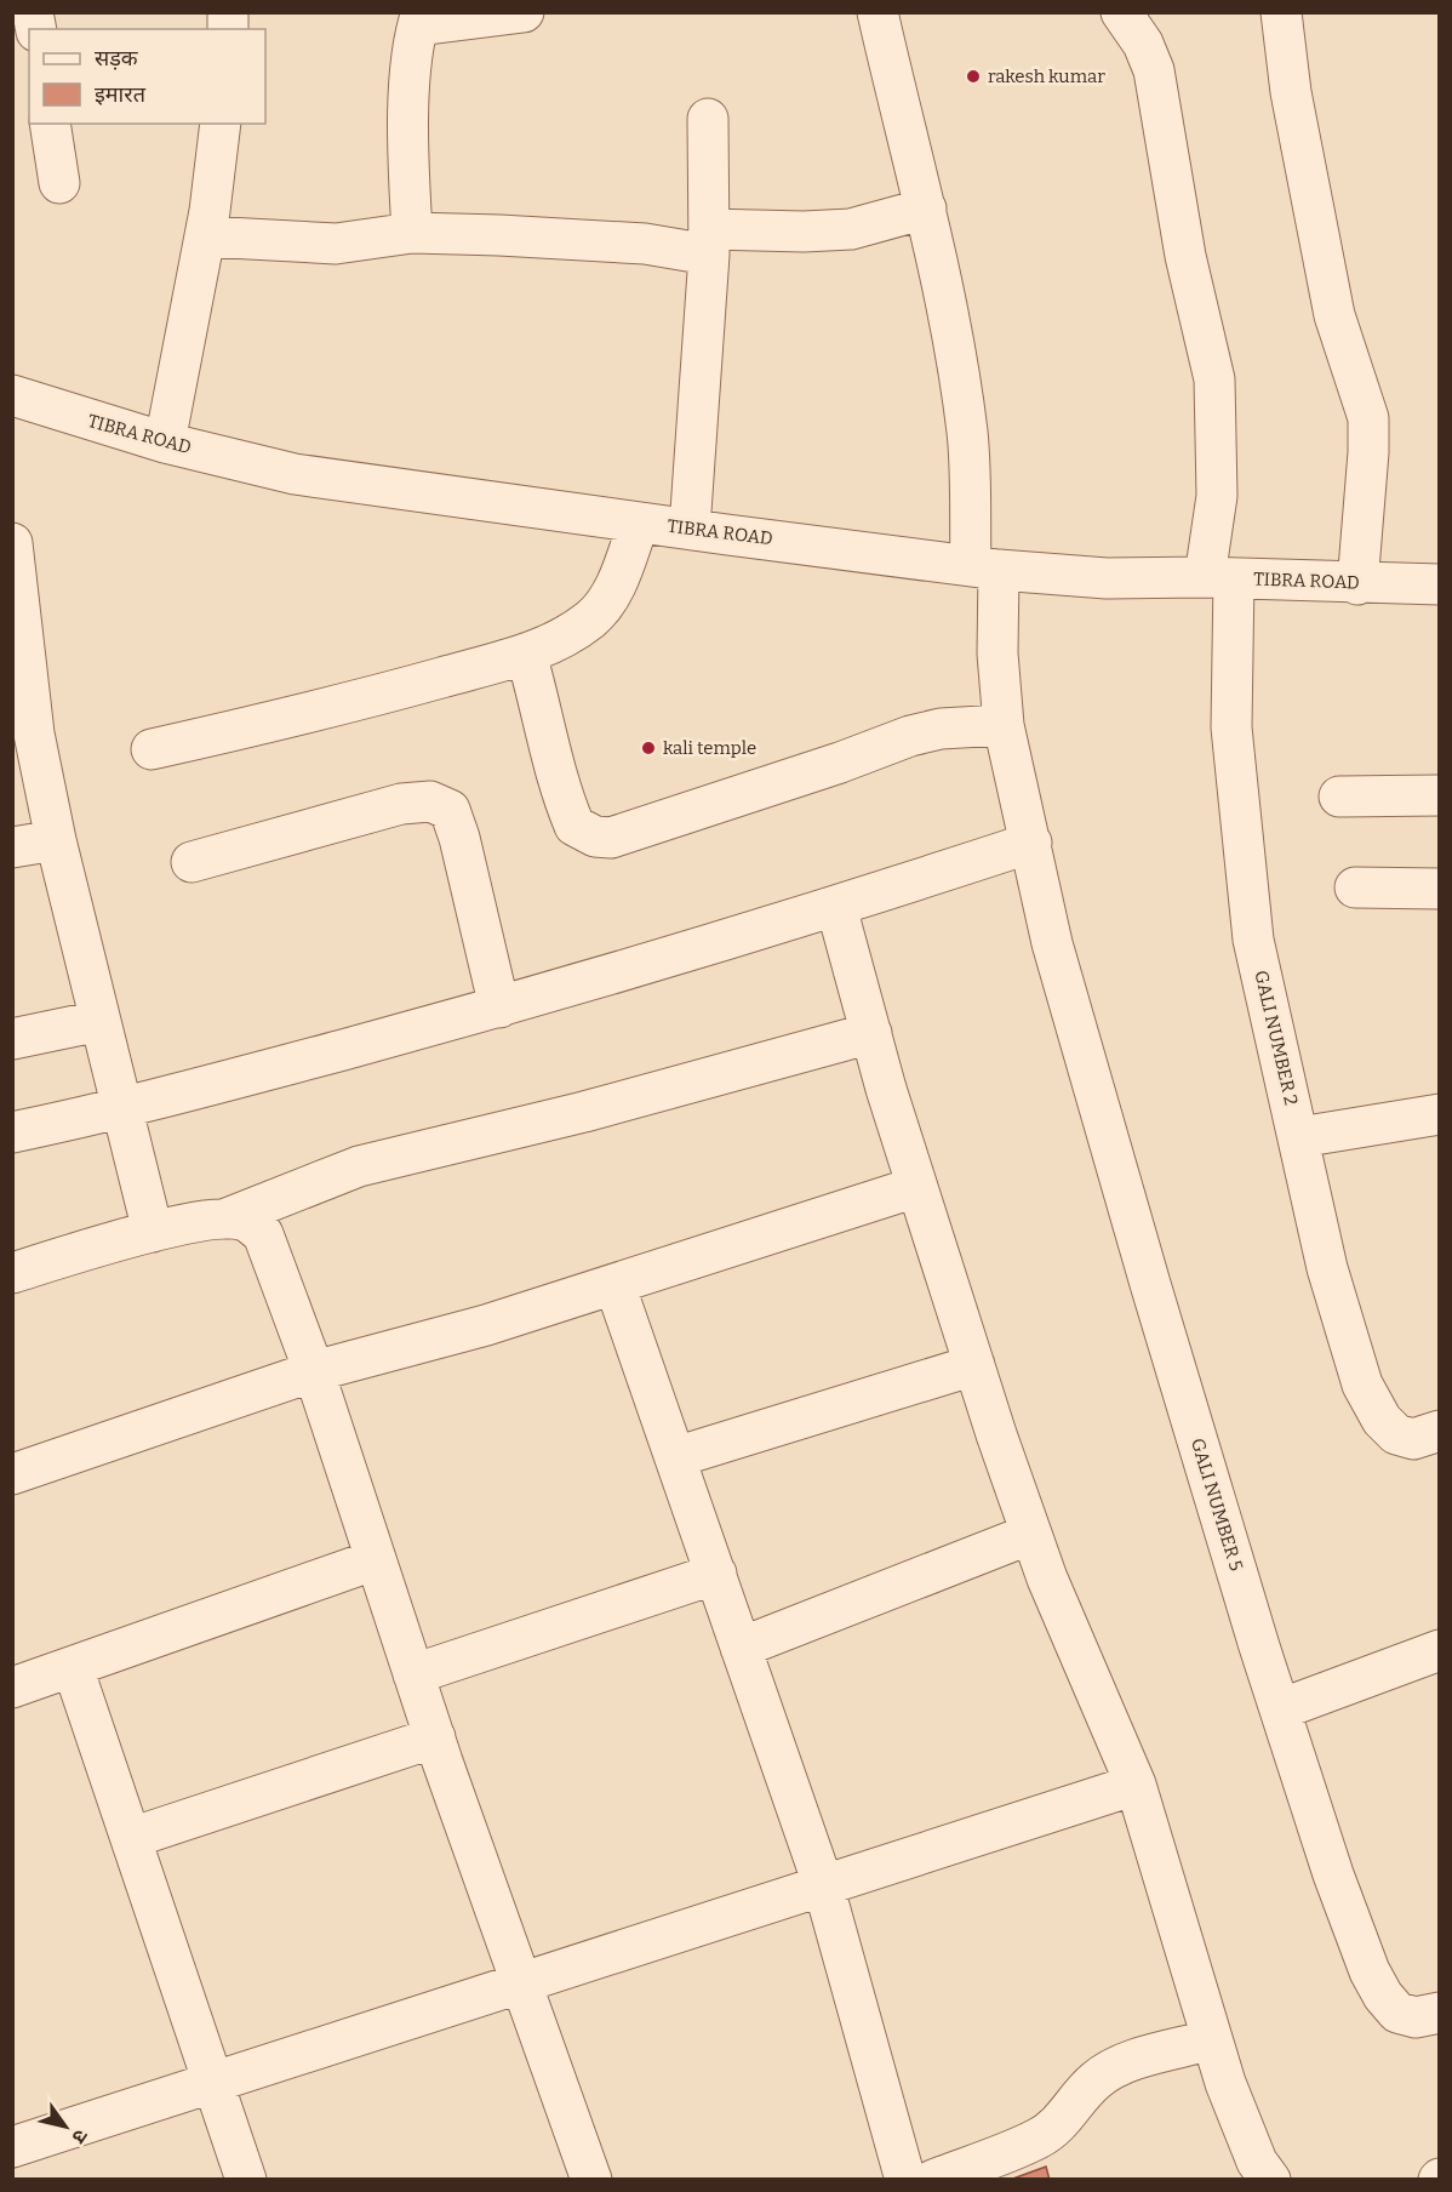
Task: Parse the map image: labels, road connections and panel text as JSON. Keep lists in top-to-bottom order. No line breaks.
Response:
{"streets":{"street":["TIBRA ROAD","GALI NUMBER 2","GALI NUMBER 5"]},"crossings":[["TIBRA ROAD","GALI NUMBER 2"],["TIBRA ROAD","GALI NUMBER 5"]],"places":["rakesh kumar","kali temple"],"legend":["सड़क","इमारत"],"north":"bottom right"}
